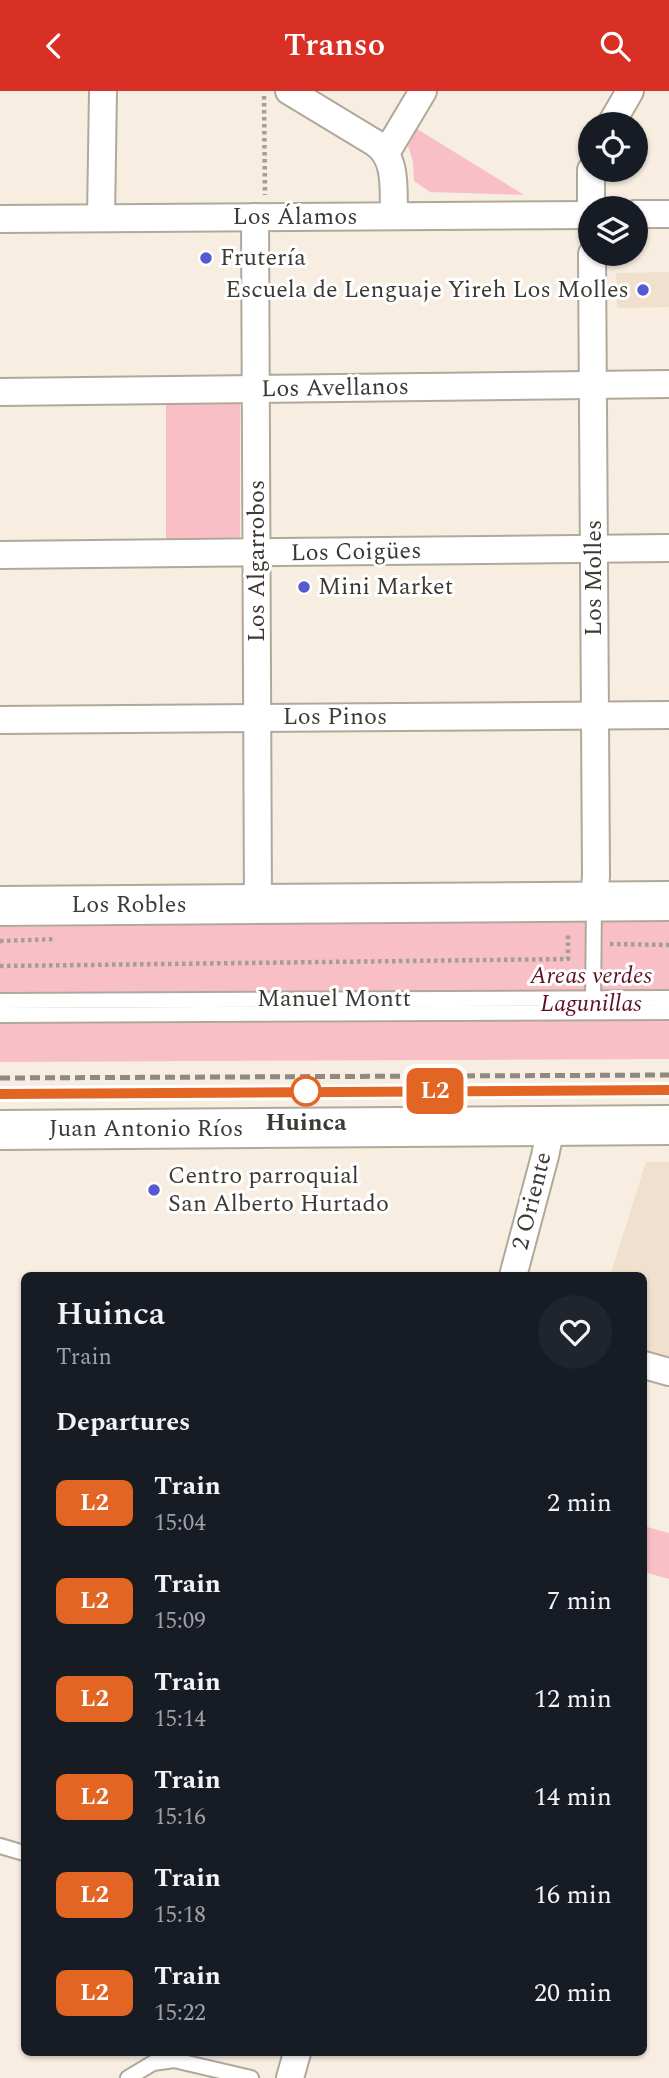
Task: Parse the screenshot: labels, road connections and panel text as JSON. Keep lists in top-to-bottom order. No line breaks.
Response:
{"streets":{"main road":["Los Robles","Juan Antonio Ríos"],"street":["Los Álamos","Los Avellanos","Los Coigües","Los Algarrobos","Los Molles","Los Pinos","2 Oriente"],"lane":["Manuel Montt"]},"crossings":[["Los Álamos","Los Algarrobos"],["Los Avellanos","Los Algarrobos"],["Los Avellanos","Los Molles"],["Los Coigües","Los Algarrobos"],["Los Coigües","Los Molles"],["Los Algarrobos","Los Pinos"],["Los Algarrobos","Los Robles"],["Los Molles","Los Pinos"],["Juan Antonio Ríos","2 Oriente"]],"parks":["Areas verdes Lagunillas"],"places":["Frutería","Escuela de Lenguaje Yireh Los Molles","Mini Market","Huinca","Centro parroquial San Alberto Hurtado"],"page":{"header":"Transo","on_map":"L2","heading":[["Huinca","Train"],"Departures"],"list":[{"mark":"L2","name":"Train","note":"15:04","value":"2 min"},{"mark":"L2","name":"Train","note":"15:09","value":"7 min"},{"mark":"L2","name":"Train","note":"15:14","value":"12 min"},{"mark":"L2","name":"Train","note":"15:16","value":"14 min"},{"mark":"L2","name":"Train","note":"15:18","value":"16 min"},{"mark":"L2","name":"Train","note":"15:22","value":"20 min"}]}}
